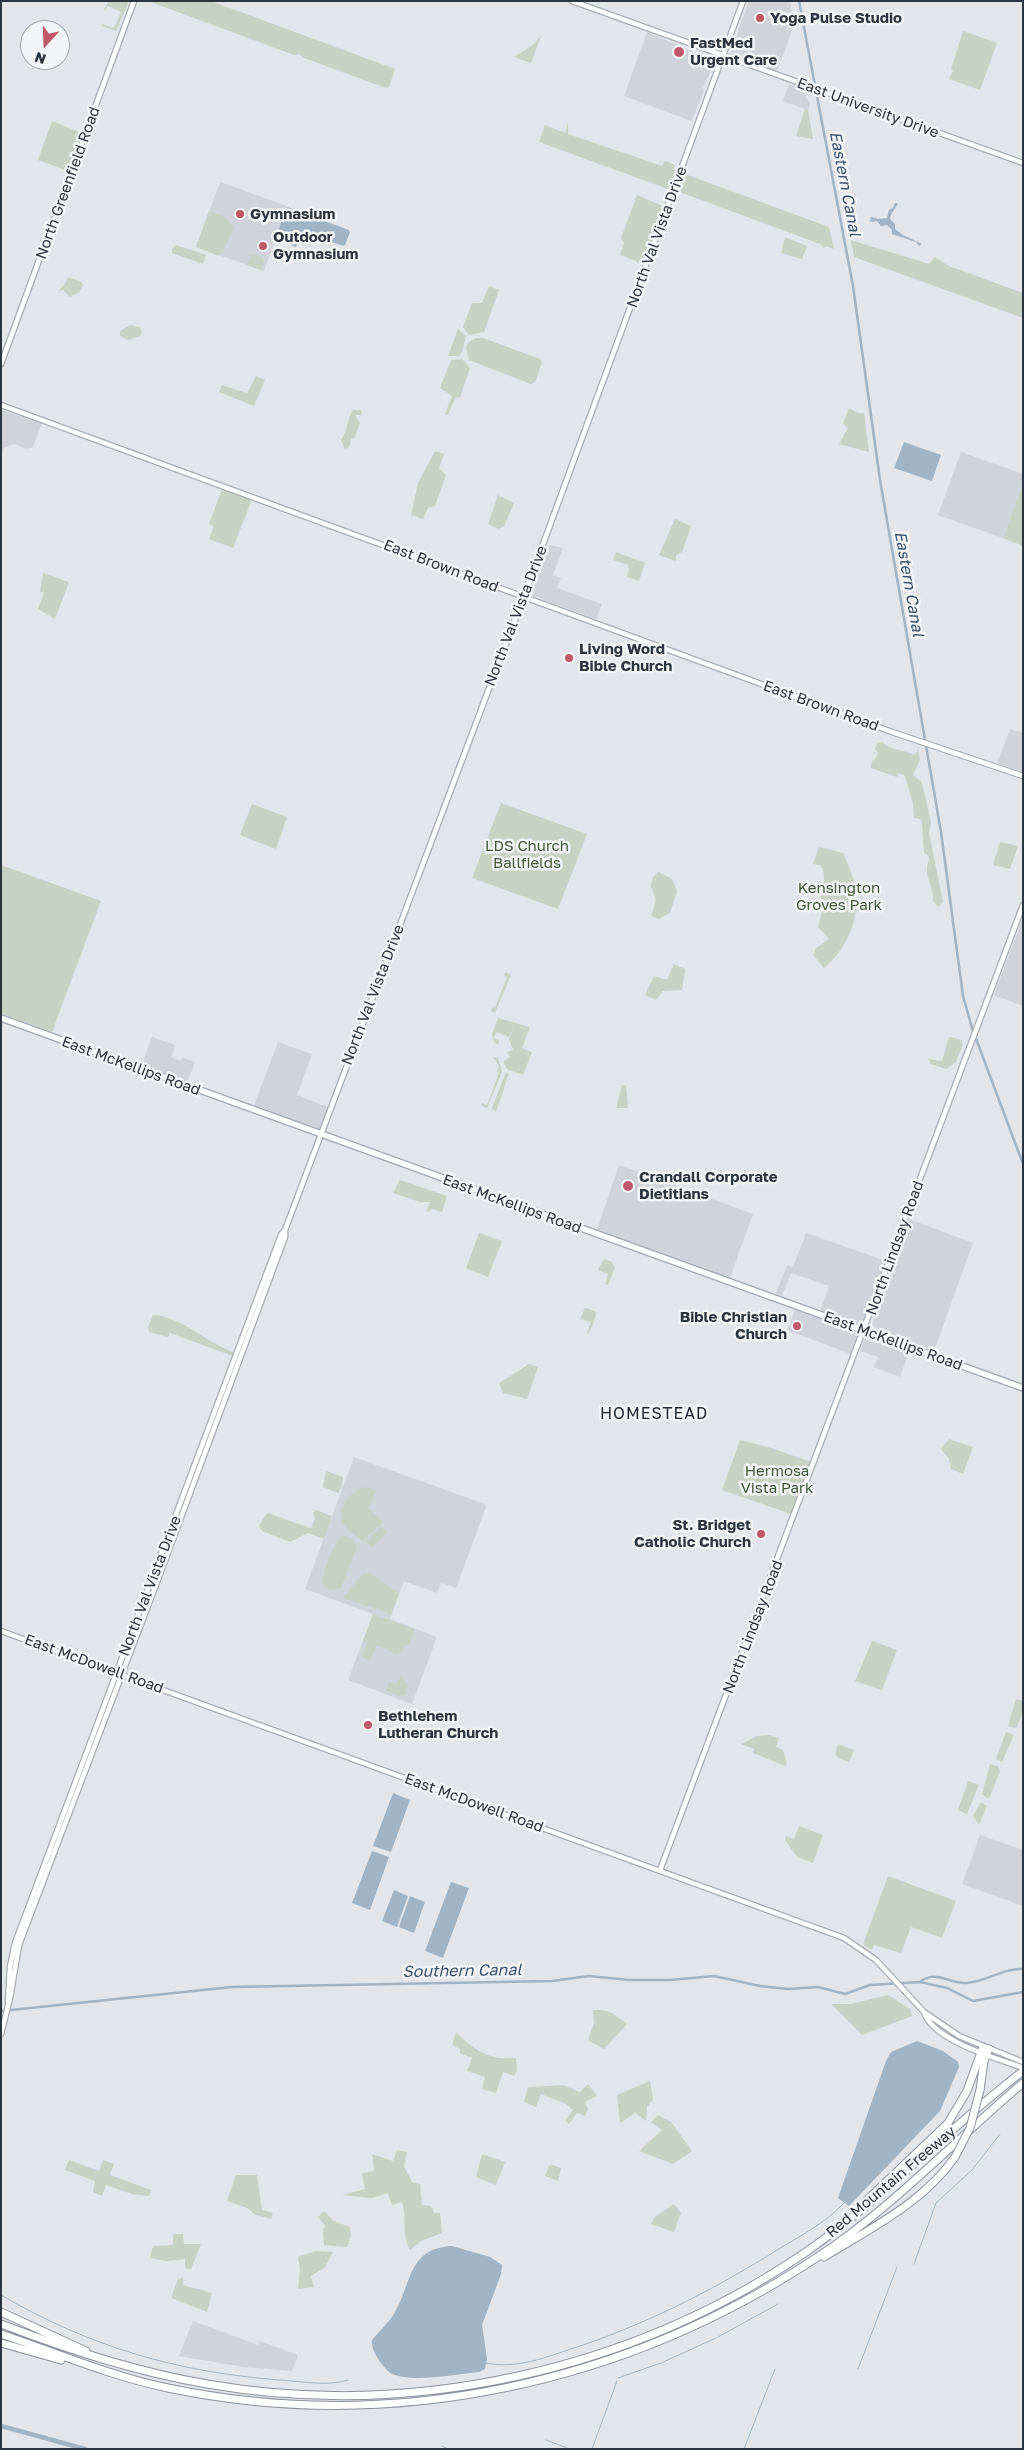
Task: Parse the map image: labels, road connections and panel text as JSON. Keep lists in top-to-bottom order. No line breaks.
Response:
{"streets":{"highway":["Red Mountain Freeway"],"main road":["East University Drive","North Greenfield Road","North Val Vista Drive","East Brown Road","East McKellips Road","North Lindsay Road","East McDowell Road"]},"crossings":[["East University Drive","North Val Vista Drive"],["North Val Vista Drive","East Brown Road"],["North Val Vista Drive","East McKellips Road"],["North Val Vista Drive","East McDowell Road"],["East McKellips Road","North Lindsay Road"],["North Lindsay Road","East McDowell Road"],["East McDowell Road","Red Mountain Freeway"]],"districts":["HOMESTEAD"],"water":["Eastern Canal","Southern Canal"],"parks":["LDS Church Ballfields","Kensington Groves Park","Hermosa Vista Park"],"places":["Yoga Pulse Studio","FastMed Urgent Care","Gymnasium","Outdoor Gymnasium","Living Word Bible Church","Crandall Corporate Dietitians","Bible Christian Church","St. Bridget Catholic Church","Bethlehem Lutheran Church"],"north":"bottom"}
